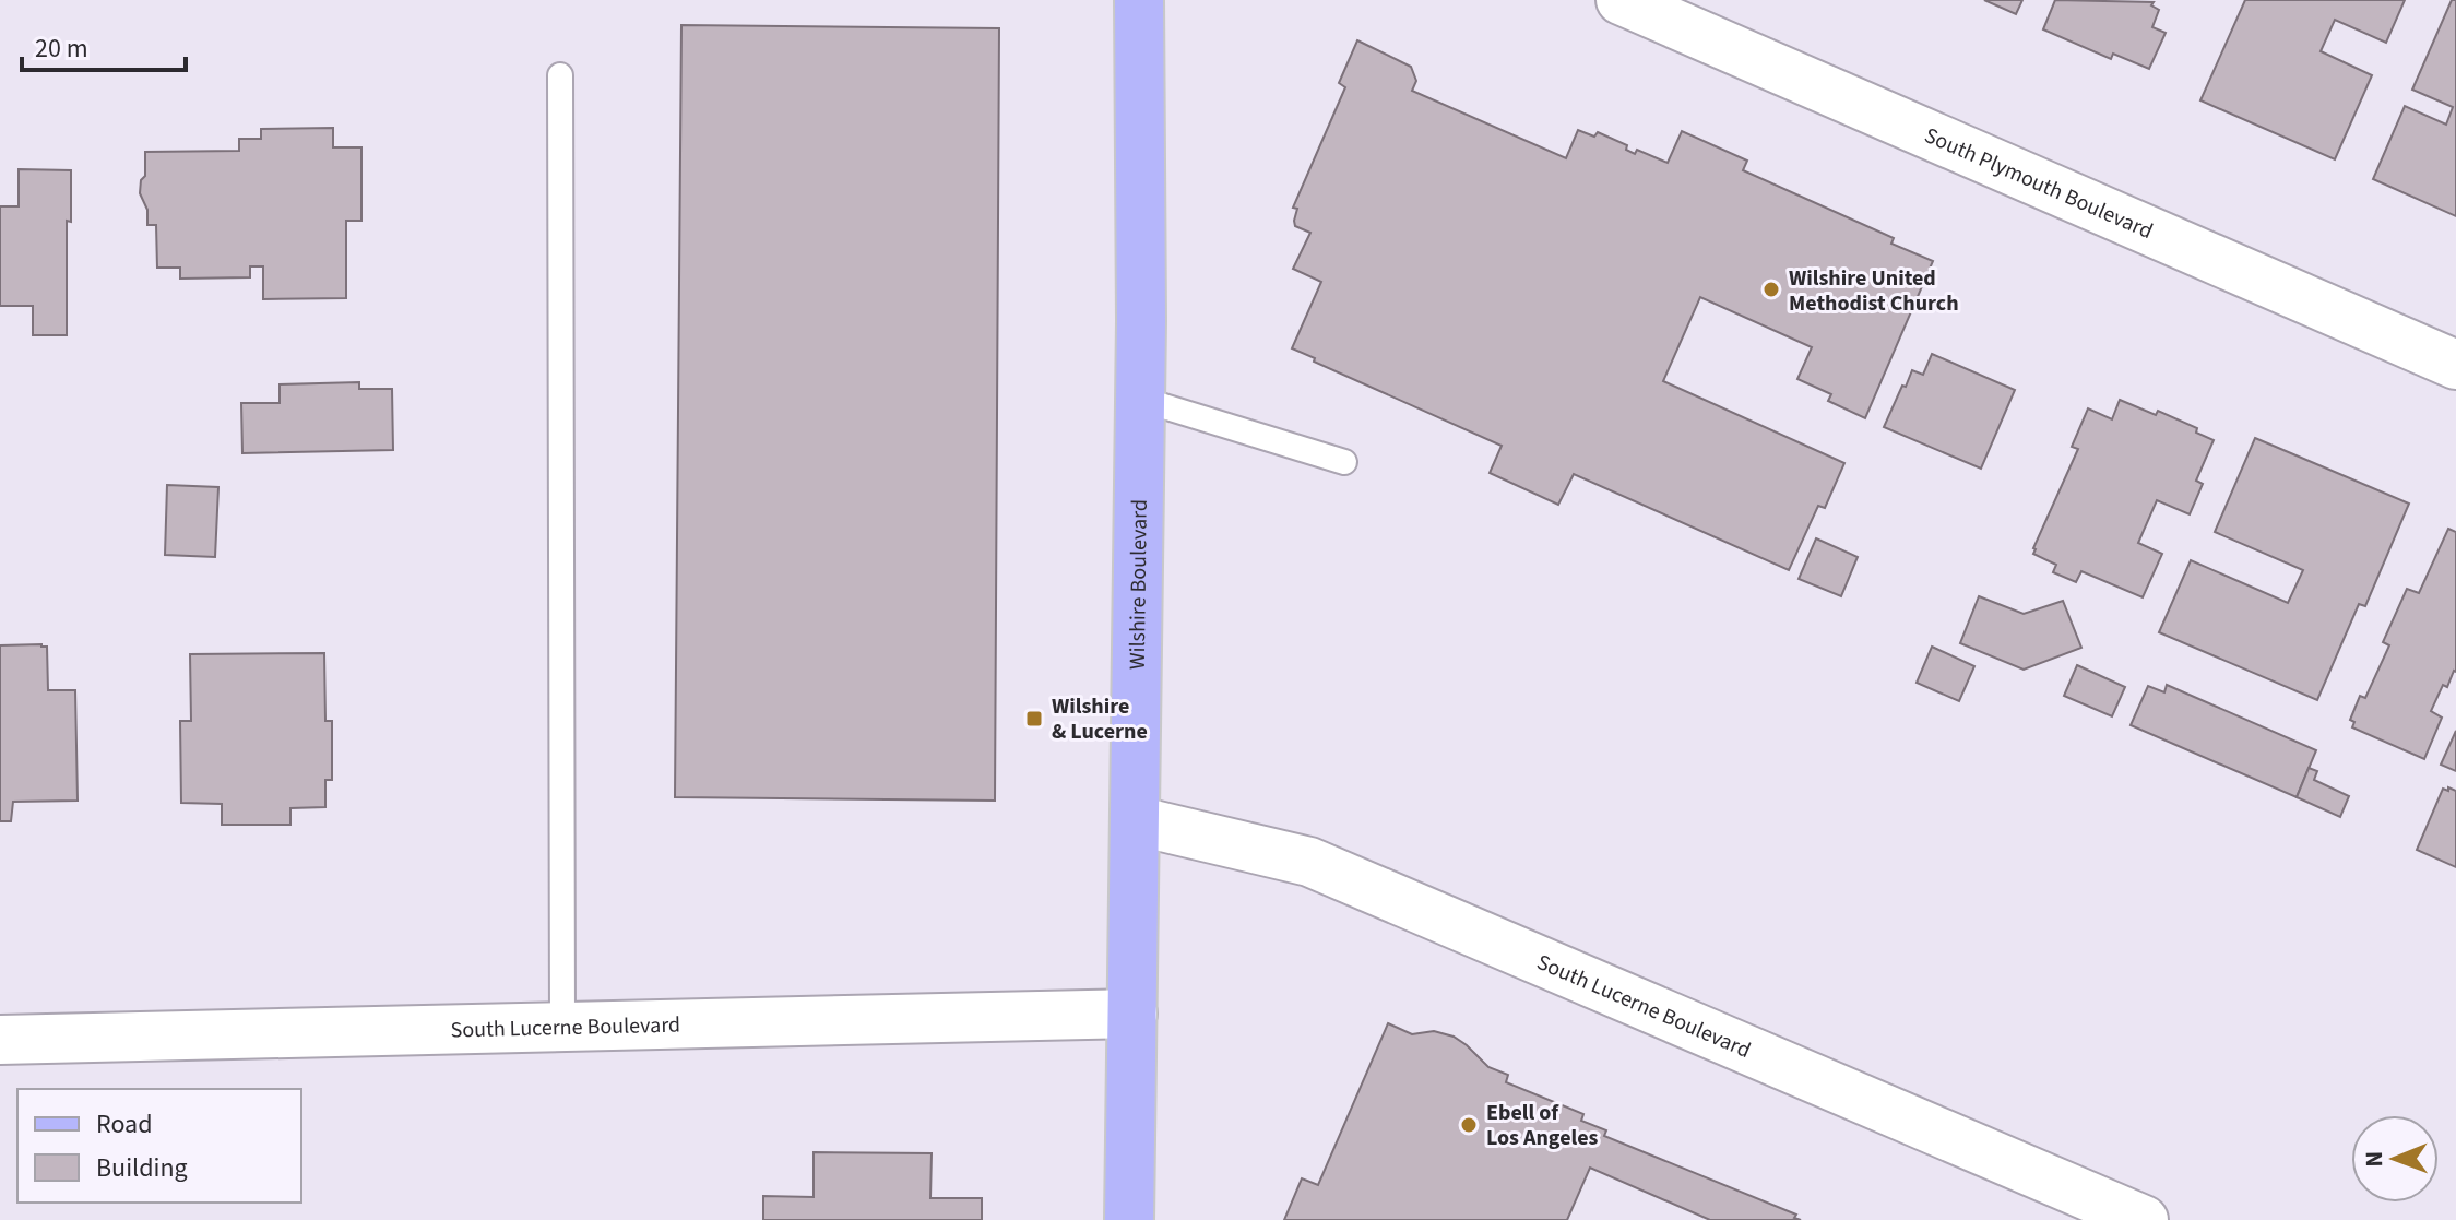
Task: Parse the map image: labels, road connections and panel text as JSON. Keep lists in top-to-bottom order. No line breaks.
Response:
{"streets":{"main road":["Wilshire Boulevard"],"street":["South Plymouth Boulevard","South Lucerne Boulevard"]},"crossings":[["Wilshire Boulevard","South Lucerne Boulevard"]],"places":{"other":["Wilshire United Methodist Church","Ebell of Los Angeles"],"transit":["Wilshire & Lucerne"]},"legend":["Road","Building"],"scale_bar":"20 m","north":"left"}
